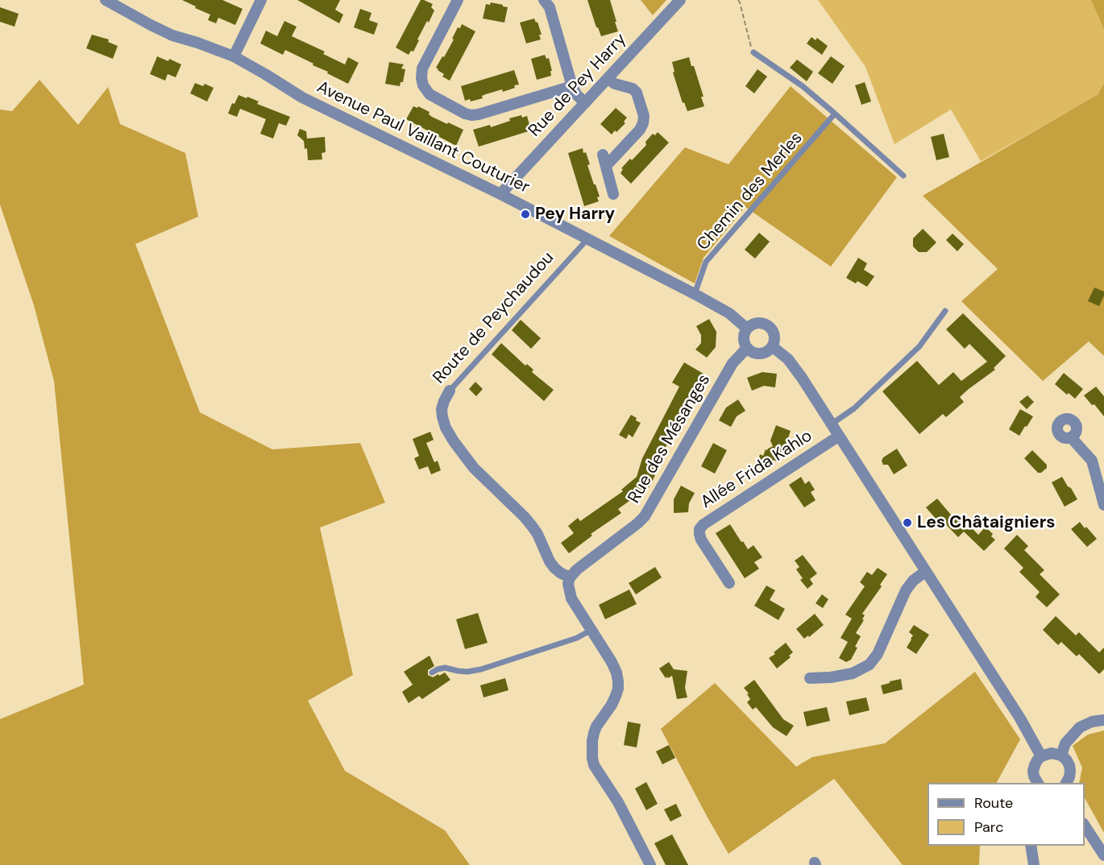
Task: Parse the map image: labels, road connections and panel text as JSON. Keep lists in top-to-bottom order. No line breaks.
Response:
{"streets":{"street":["Rue de Pey Harry","Avenue Paul Vaillant Couturier","Route de Peychaudou","Rue des Mésanges","Allée Frida Kahlo"],"lane":["Chemin des Merles"]},"crossings":[["Rue de Pey Harry","Avenue Paul Vaillant Couturier"],["Avenue Paul Vaillant Couturier","Chemin des Merles"],["Avenue Paul Vaillant Couturier","Route de Peychaudou"],["Avenue Paul Vaillant Couturier","Rue des Mésanges"],["Route de Peychaudou","Rue des Mésanges"]],"places":["Pey Harry","Les Châtaigniers"],"legend":["Route","Parc"]}
